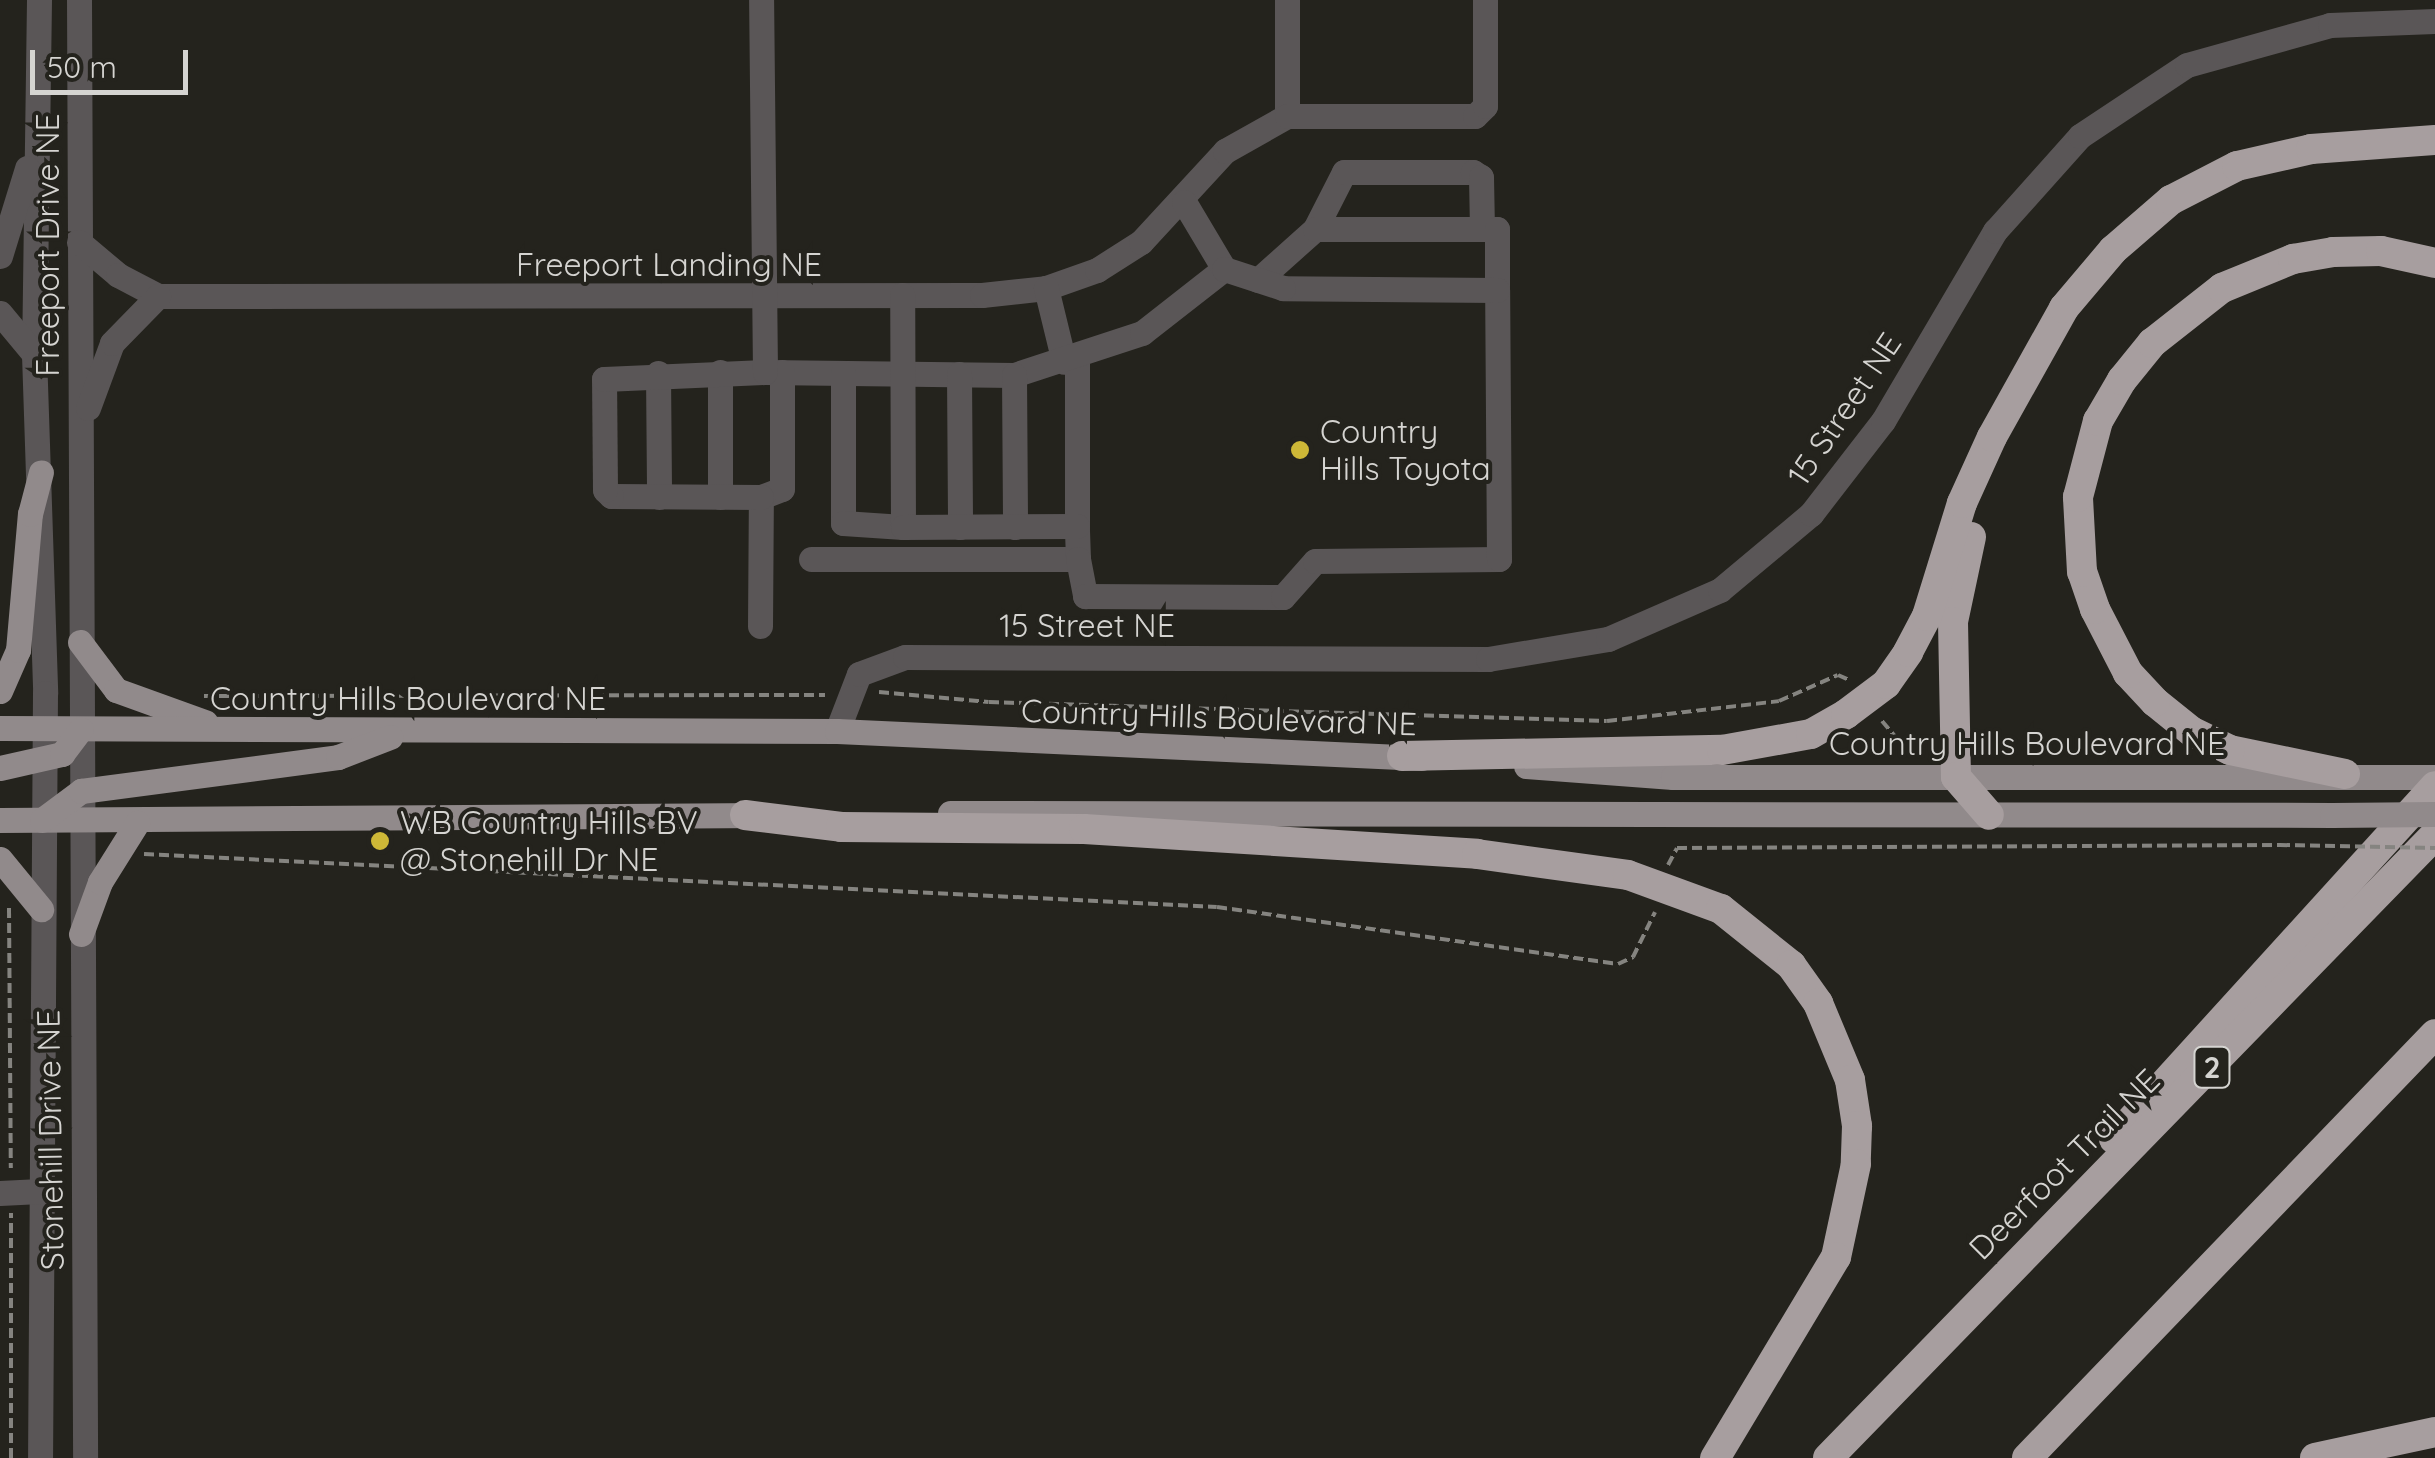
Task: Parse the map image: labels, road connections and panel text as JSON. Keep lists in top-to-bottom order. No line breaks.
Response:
{"streets":{"highway":["2","Deerfoot Trail NE"],"main road":["Country Hills Boulevard NE"],"street":["Freeport Drive NE","Freeport Landing NE","15 Street NE","Stonehill Drive NE"]},"crossings":[["Freeport Drive NE","Freeport Landing NE"],["Freeport Drive NE","Country Hills Boulevard NE"],["Freeport Drive NE","Stonehill Drive NE"],["15 Street NE","Country Hills Boulevard NE"]],"places":["Country Hills Toyota","WB Country Hills BV @ Stonehill Dr NE"],"scale_bar":"50 m"}
